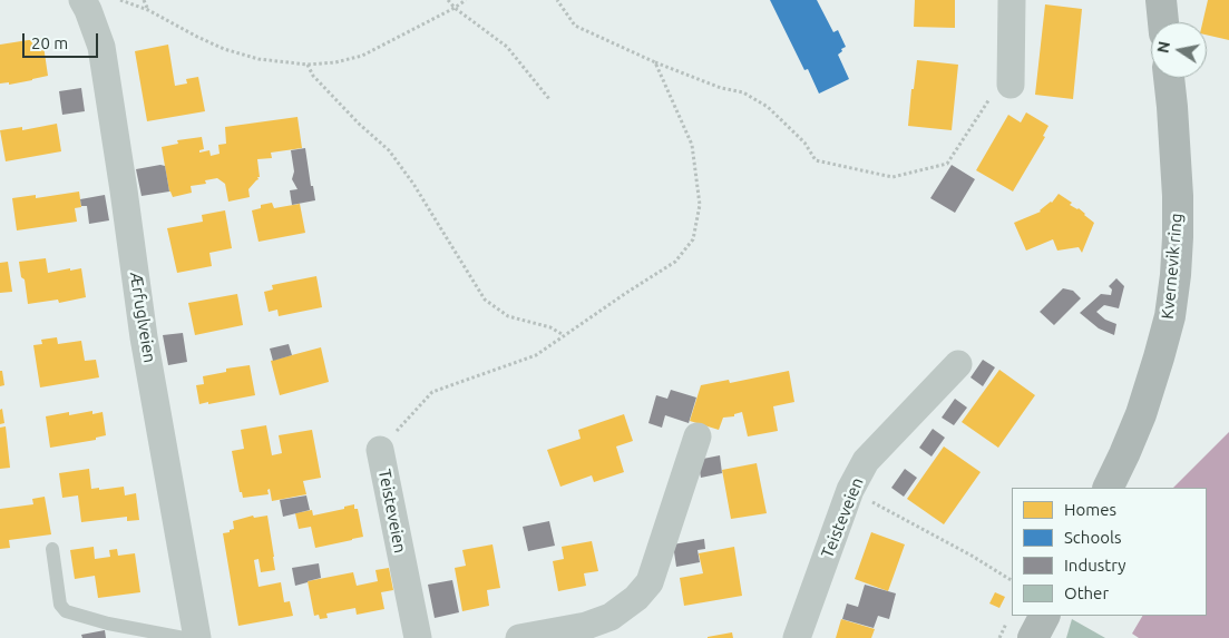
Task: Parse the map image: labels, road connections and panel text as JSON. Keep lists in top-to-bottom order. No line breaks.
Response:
{"streets":{"main road":["Kvernevik ring"],"street":["Ærfuglveien","Teisteveien"]},"legend":["Homes","Schools","Industry","Other"],"scale_bar":"20 m","north":"left"}
